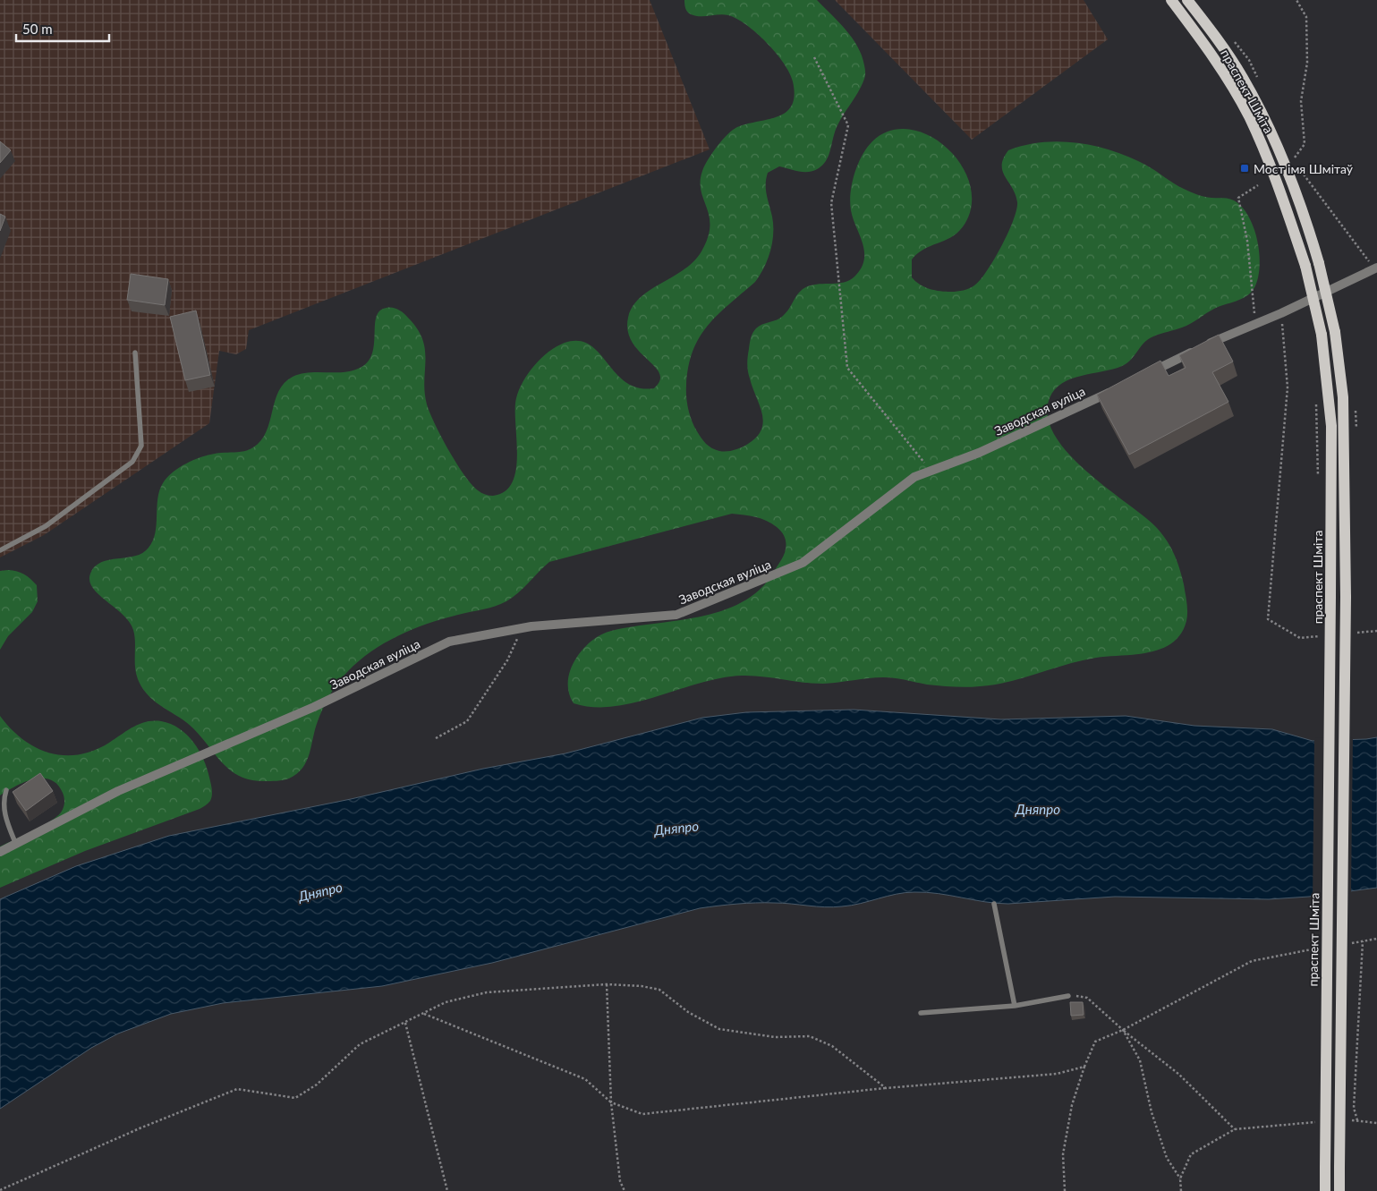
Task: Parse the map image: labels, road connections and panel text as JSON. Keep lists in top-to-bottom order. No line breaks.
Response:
{"streets":{"main road":["праспект Шміта"],"street":["Заводская вуліца"]},"water":["Дняпро"],"places":{"transit":["Мост імя Шмітаў"]},"scale_bar":"50 m"}
